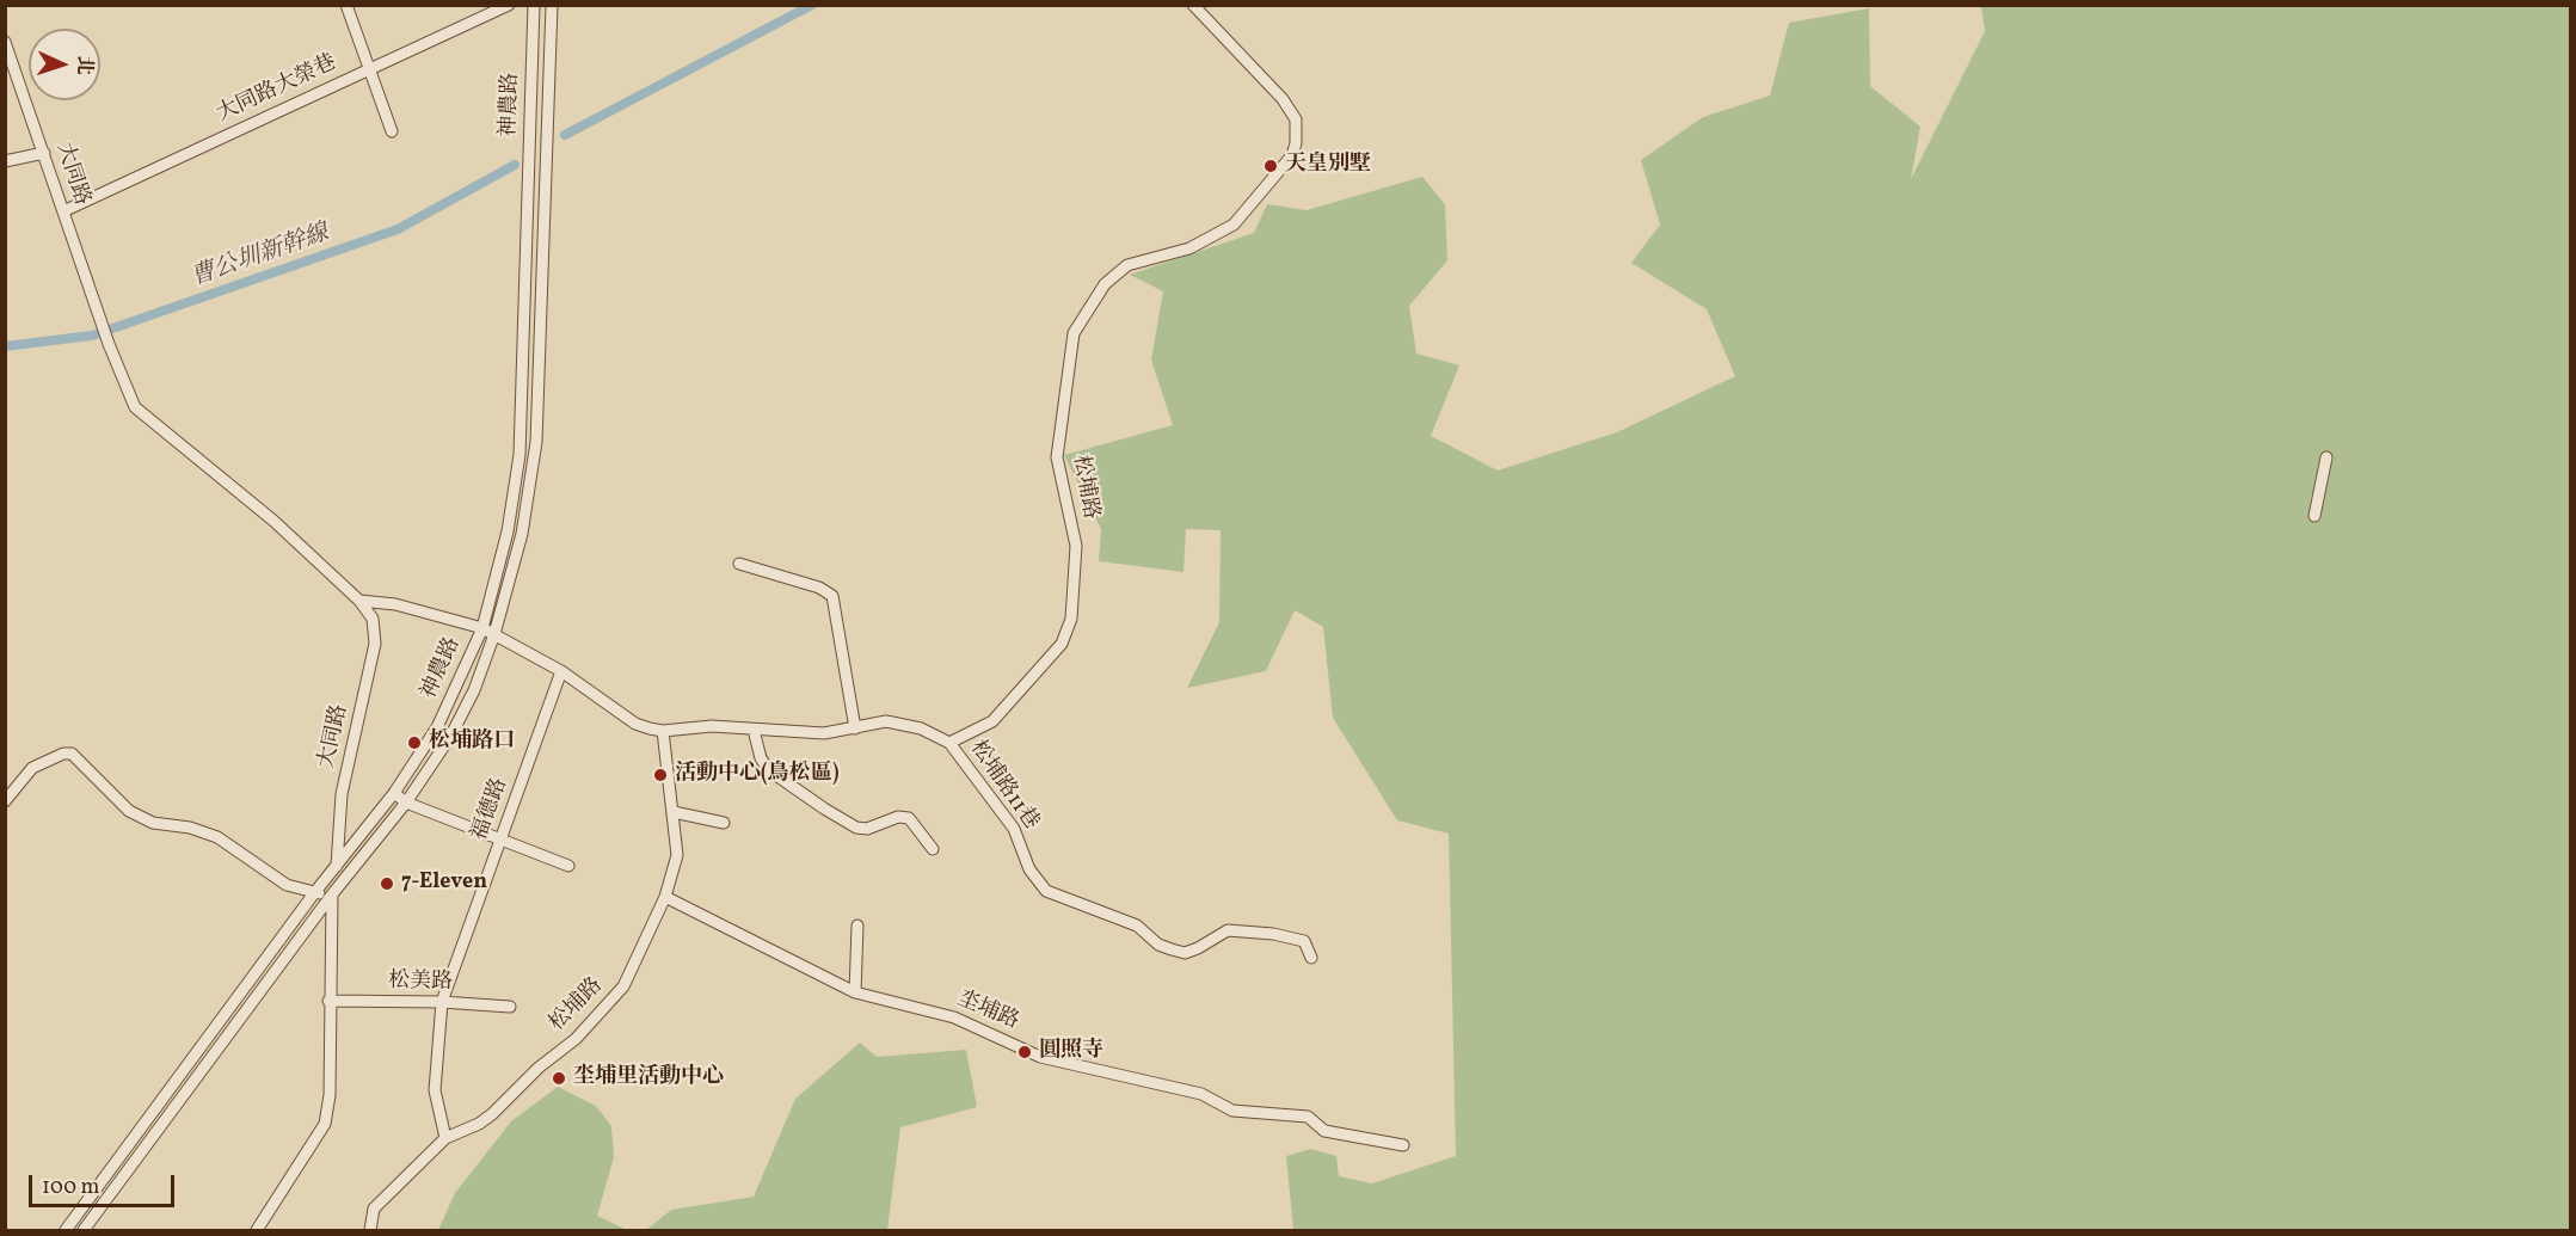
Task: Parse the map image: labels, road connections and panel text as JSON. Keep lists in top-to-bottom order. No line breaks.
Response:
{"streets":{"street":["大同路大榮巷","神農路","大同路","松埔路","松埔路11巷","福德路","松美路","坔埔路"]},"crossings":[["大同路大榮巷","大同路"],["神農路","大同路"],["大同路","松美路"],["松埔路","松埔路11巷"],["松埔路","福德路"],["松埔路","坔埔路"],["福德路","松美路"]],"water":["曹公圳新幹線"],"places":["天皇別墅","松埔路口","活動中心(鳥松區)","7-Eleven","圓照寺","坔埔里活動中心"],"scale_bar":"100 m","north":"right"}
